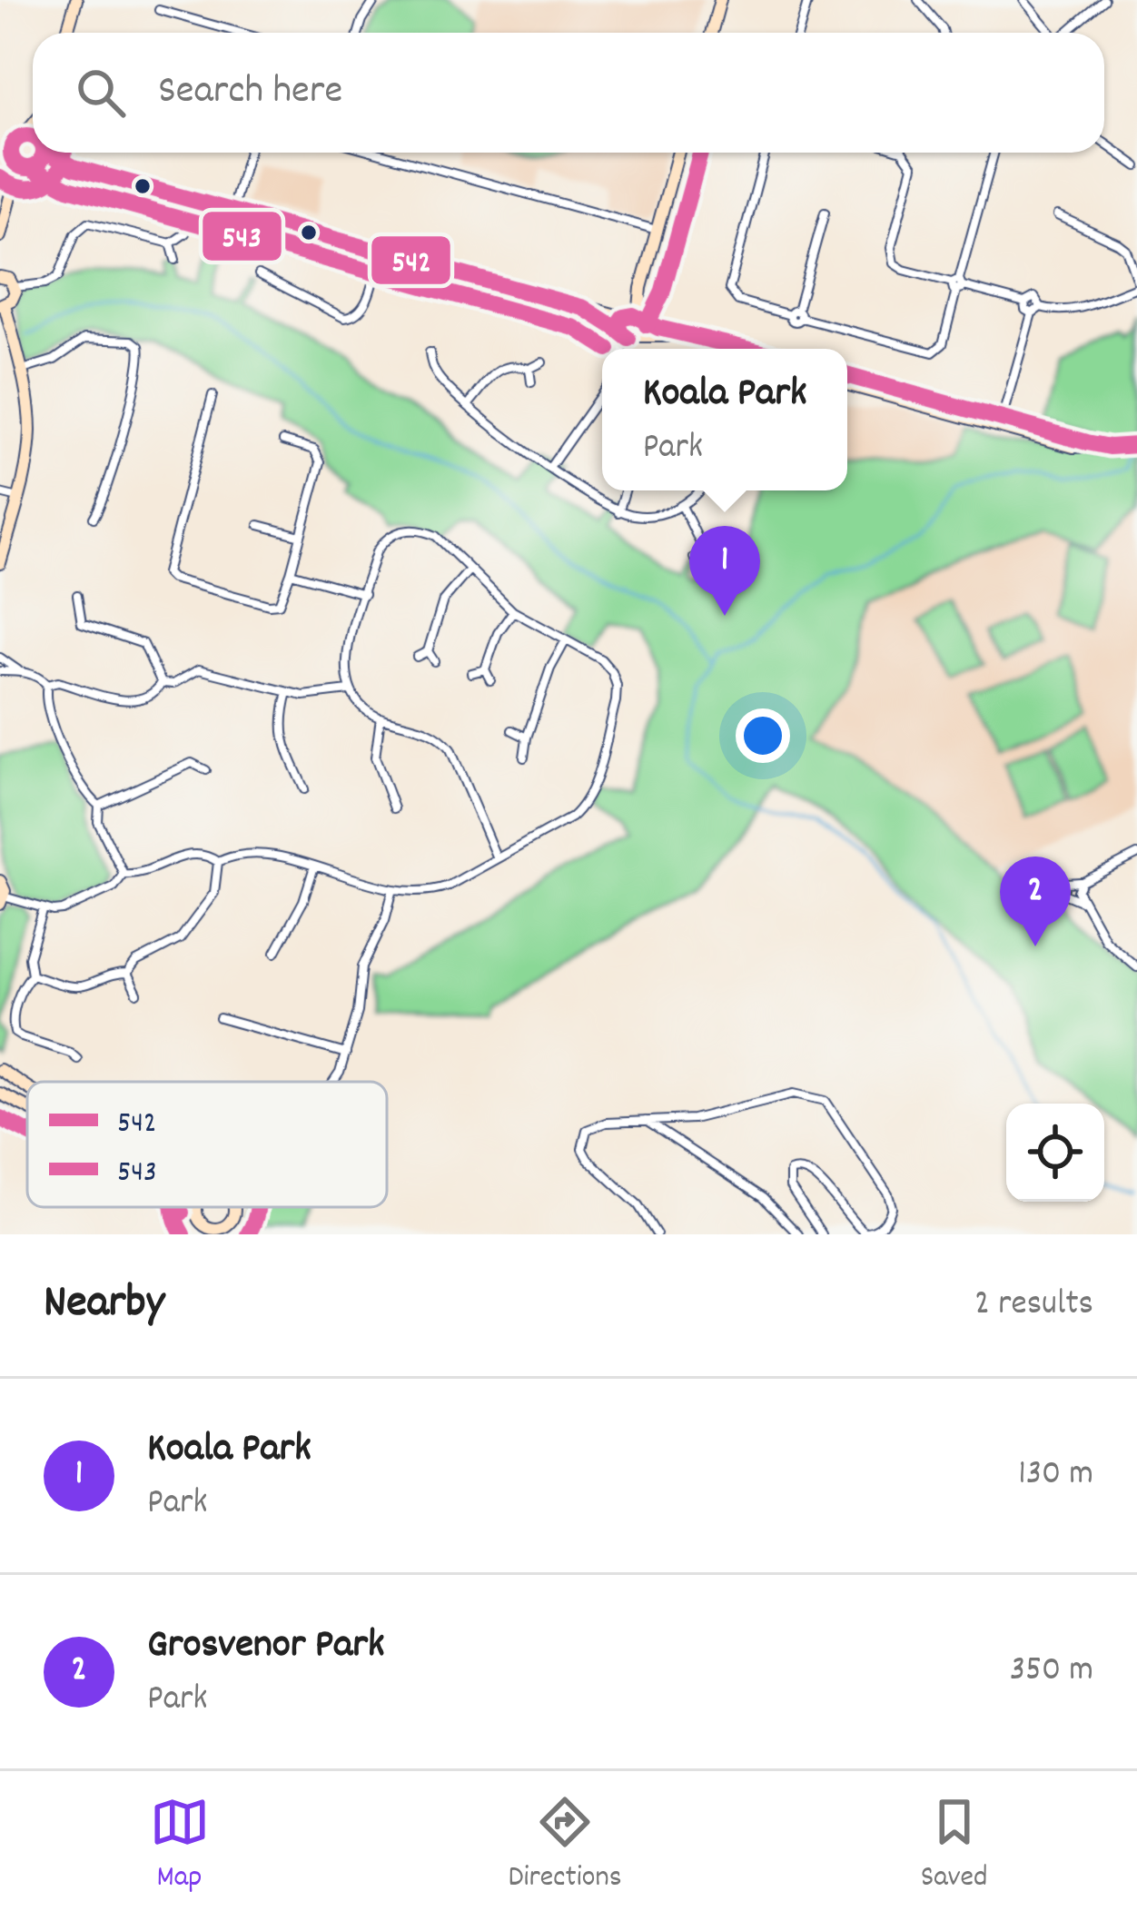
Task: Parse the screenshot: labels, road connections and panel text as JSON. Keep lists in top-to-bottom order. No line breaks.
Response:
{"lines":["transit line 542","transit line 543"],"legend":["542","543"],"page":{"search":"Search here","popup":["Koala Park","Park"],"pins":["1","2"],"heading":["Nearby","2 results"],"list":[{"mark":"1","name":"Koala Park","note":"Park","value":"130 m"},{"mark":"2","name":"Grosvenor Park","note":"Park","value":"350 m"}],"nav":["Map","Directions","Saved"]}}
